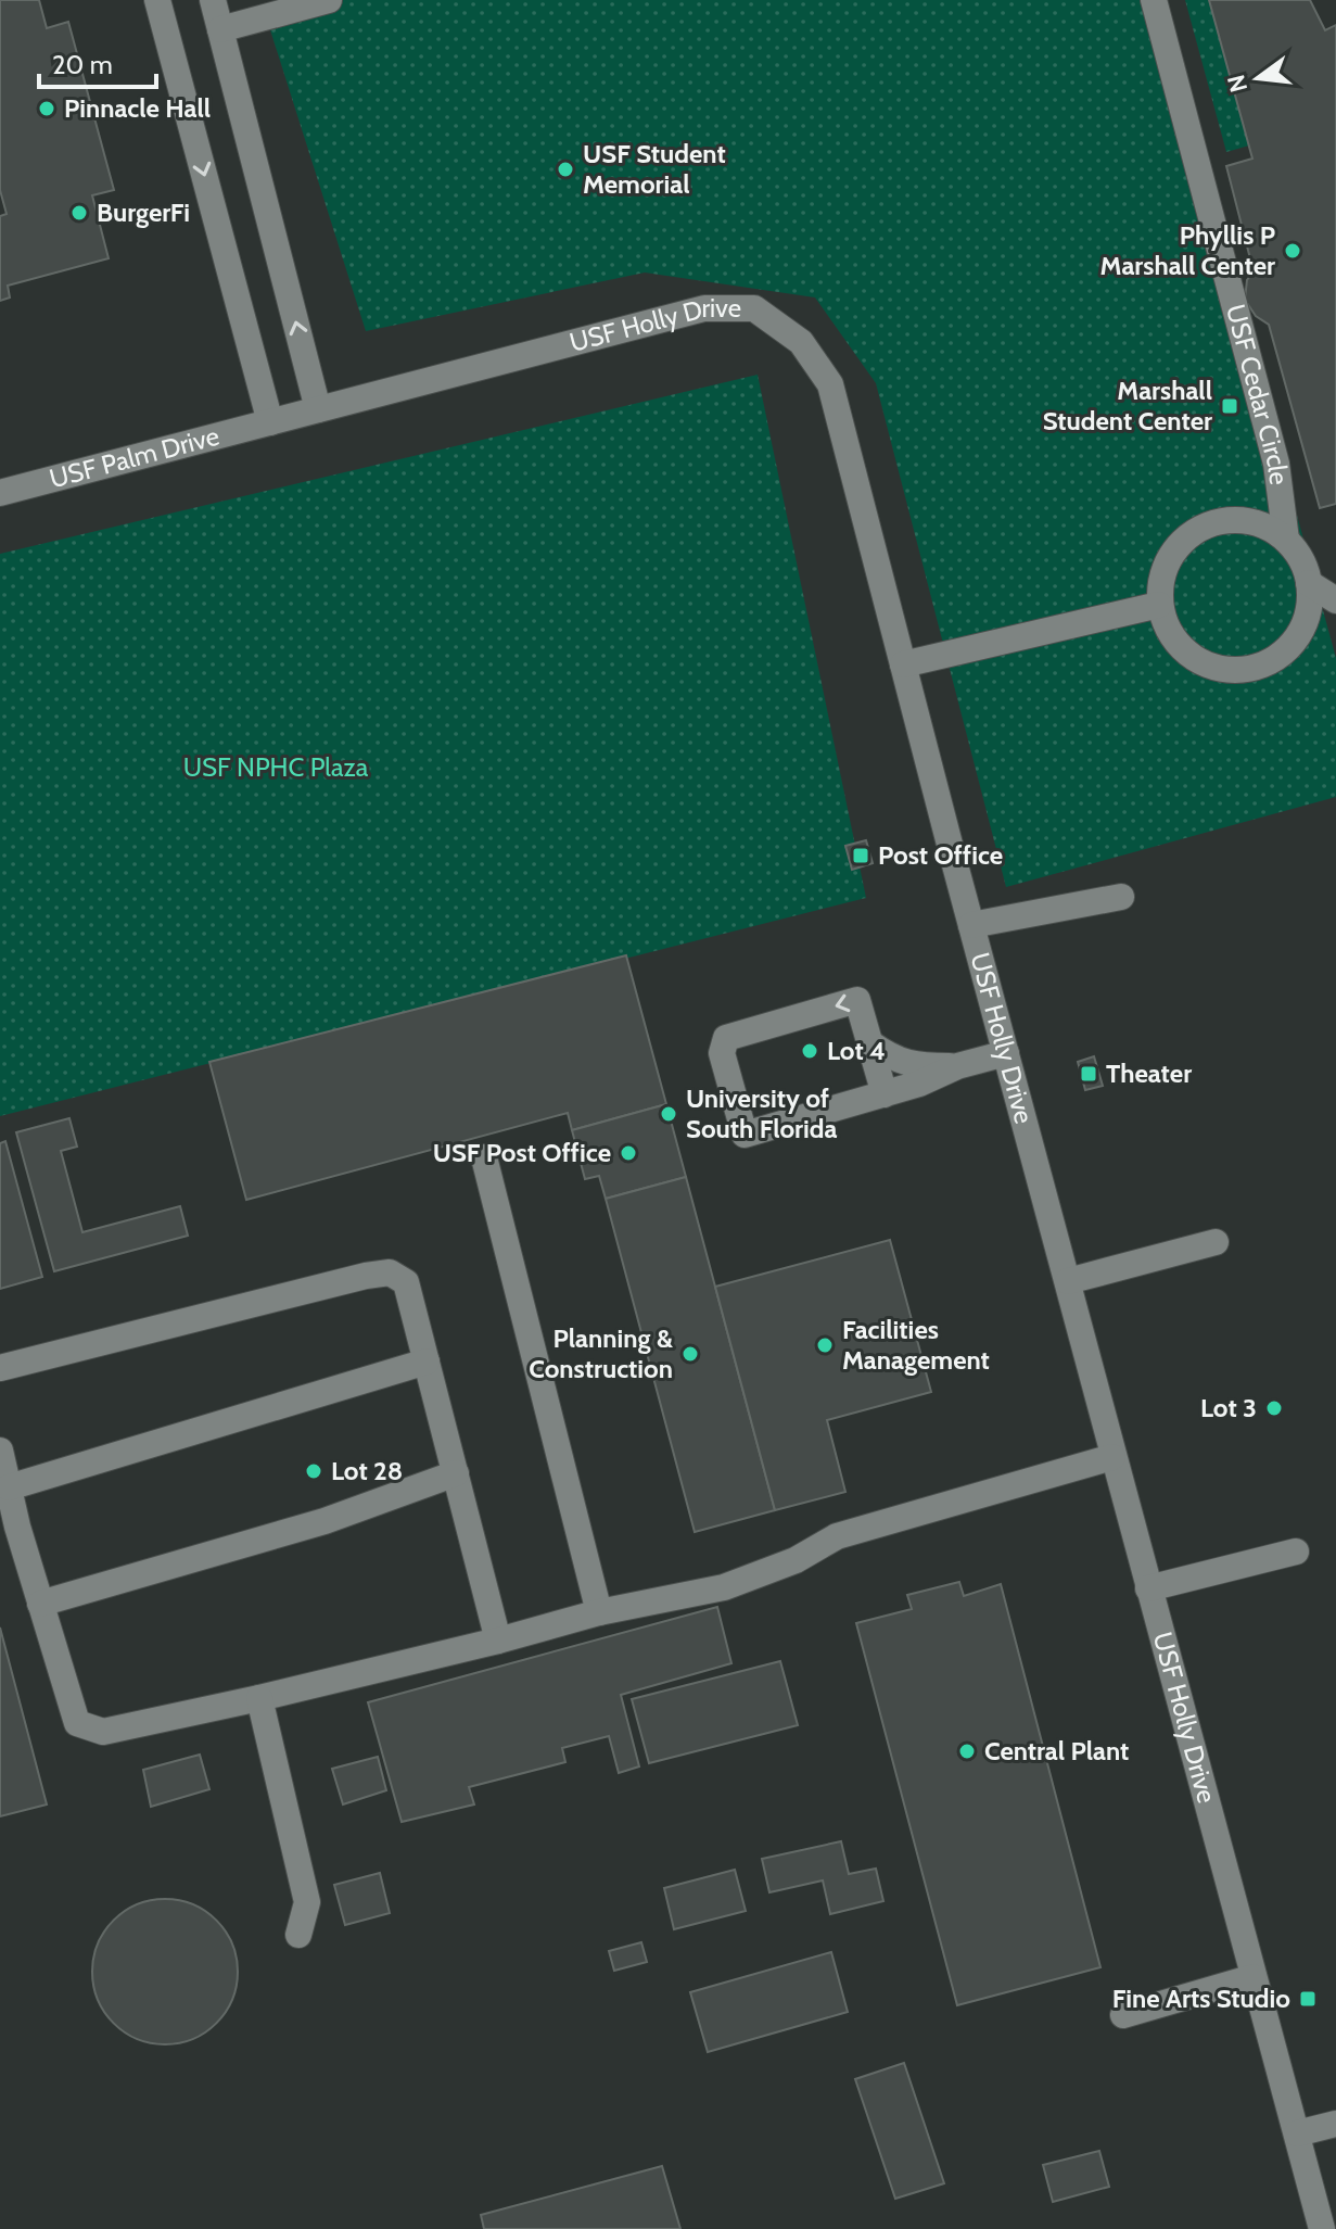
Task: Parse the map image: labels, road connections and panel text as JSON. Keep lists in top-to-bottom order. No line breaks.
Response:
{"streets":{"street":["USF Holly Drive","USF Cedar Circle","USF Palm Drive"]},"crossings":[["USF Holly Drive","USF Palm Drive"]],"parks":["USF NPHC Plaza"],"places":{"other":["Pinnacle Hall","USF Student Memorial","BurgerFi","Phyllis P Marshall Center","Lot 4","University of South Florida","USF Post Office","Facilities Management","Planning & Construction","Lot 3","Lot 28","Central Plant"],"transit":["Marshall Student Center","Post Office","Theater","Fine Arts Studio"]},"scale_bar":"20 m","north":"left"}
